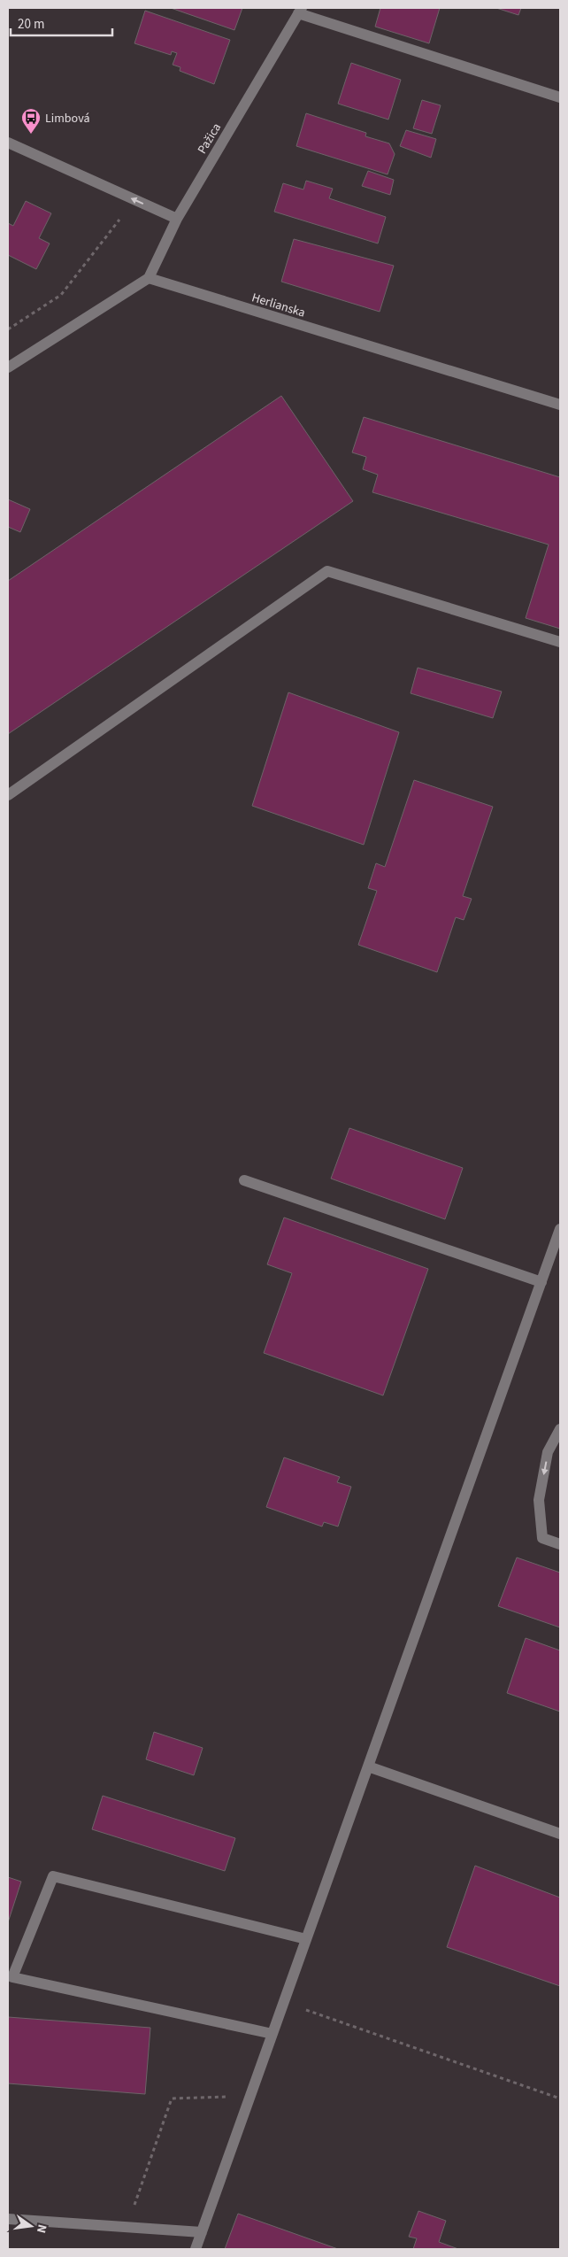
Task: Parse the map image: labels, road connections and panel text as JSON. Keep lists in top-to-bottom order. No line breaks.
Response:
{"streets":{"street":["Pažica","Herlianska"]},"crossings":[["Pažica","Herlianska"]],"places":{"bus stop":["Limbová"]},"scale_bar":"20 m","north":"right"}
